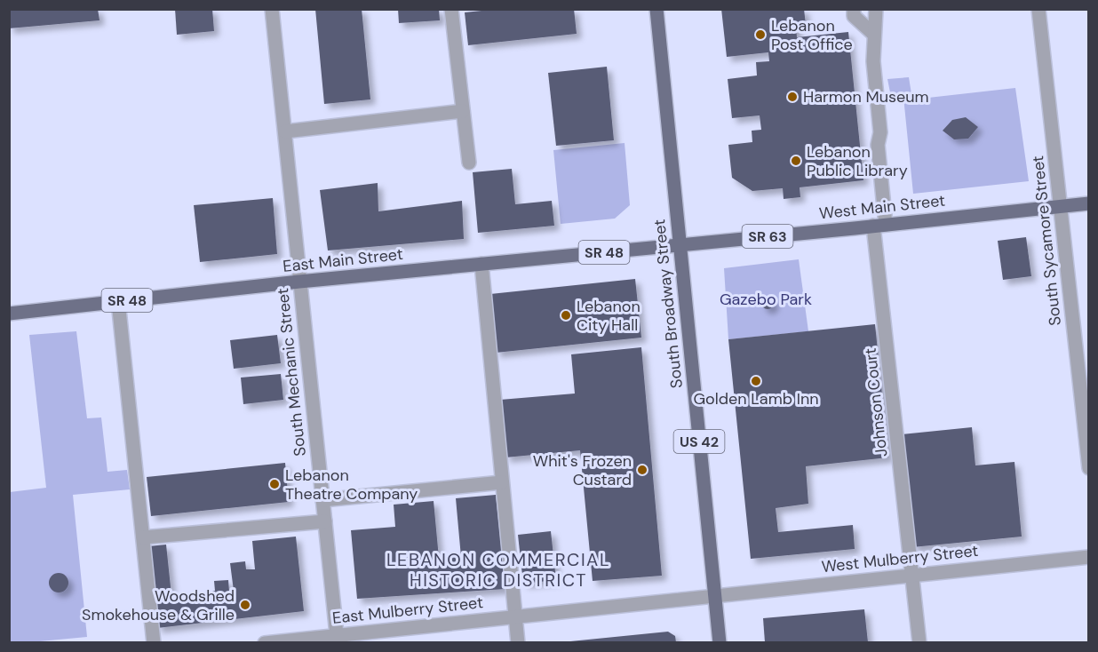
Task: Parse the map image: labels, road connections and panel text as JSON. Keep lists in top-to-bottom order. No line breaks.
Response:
{"streets":{"main road":["West Main Street","SR 63","SR 48","East Main Street","South Broadway Street","US 42"],"street":["South Sycamore Street","South Mechanic Street","Johnson Court","West Mulberry Street","East Mulberry Street"]},"crossings":[["West Main Street","South Sycamore Street"],["West Main Street","East Main Street"],["West Main Street","South Broadway Street"],["West Main Street","Johnson Court"],["East Main Street","South Broadway Street"],["East Main Street","South Mechanic Street"],["South Broadway Street","US 42"],["South Broadway Street","West Mulberry Street"],["South Broadway Street","East Mulberry Street"],["South Mechanic Street","East Mulberry Street"],["Johnson Court","West Mulberry Street"],["US 42","West Mulberry Street"],["US 42","East Mulberry Street"],["West Mulberry Street","East Mulberry Street"]],"districts":["LEBANON COMMERCIAL HISTORIC DISTRICT"],"parks":["Gazebo Park"],"places":["Lebanon Post Office","Harmon Museum","Lebanon Public Library","Lebanon City Hall","Golden Lamb Inn","Whit's Frozen Custard","Lebanon Theatre Company","Woodshed Smokehouse & Grille"]}
